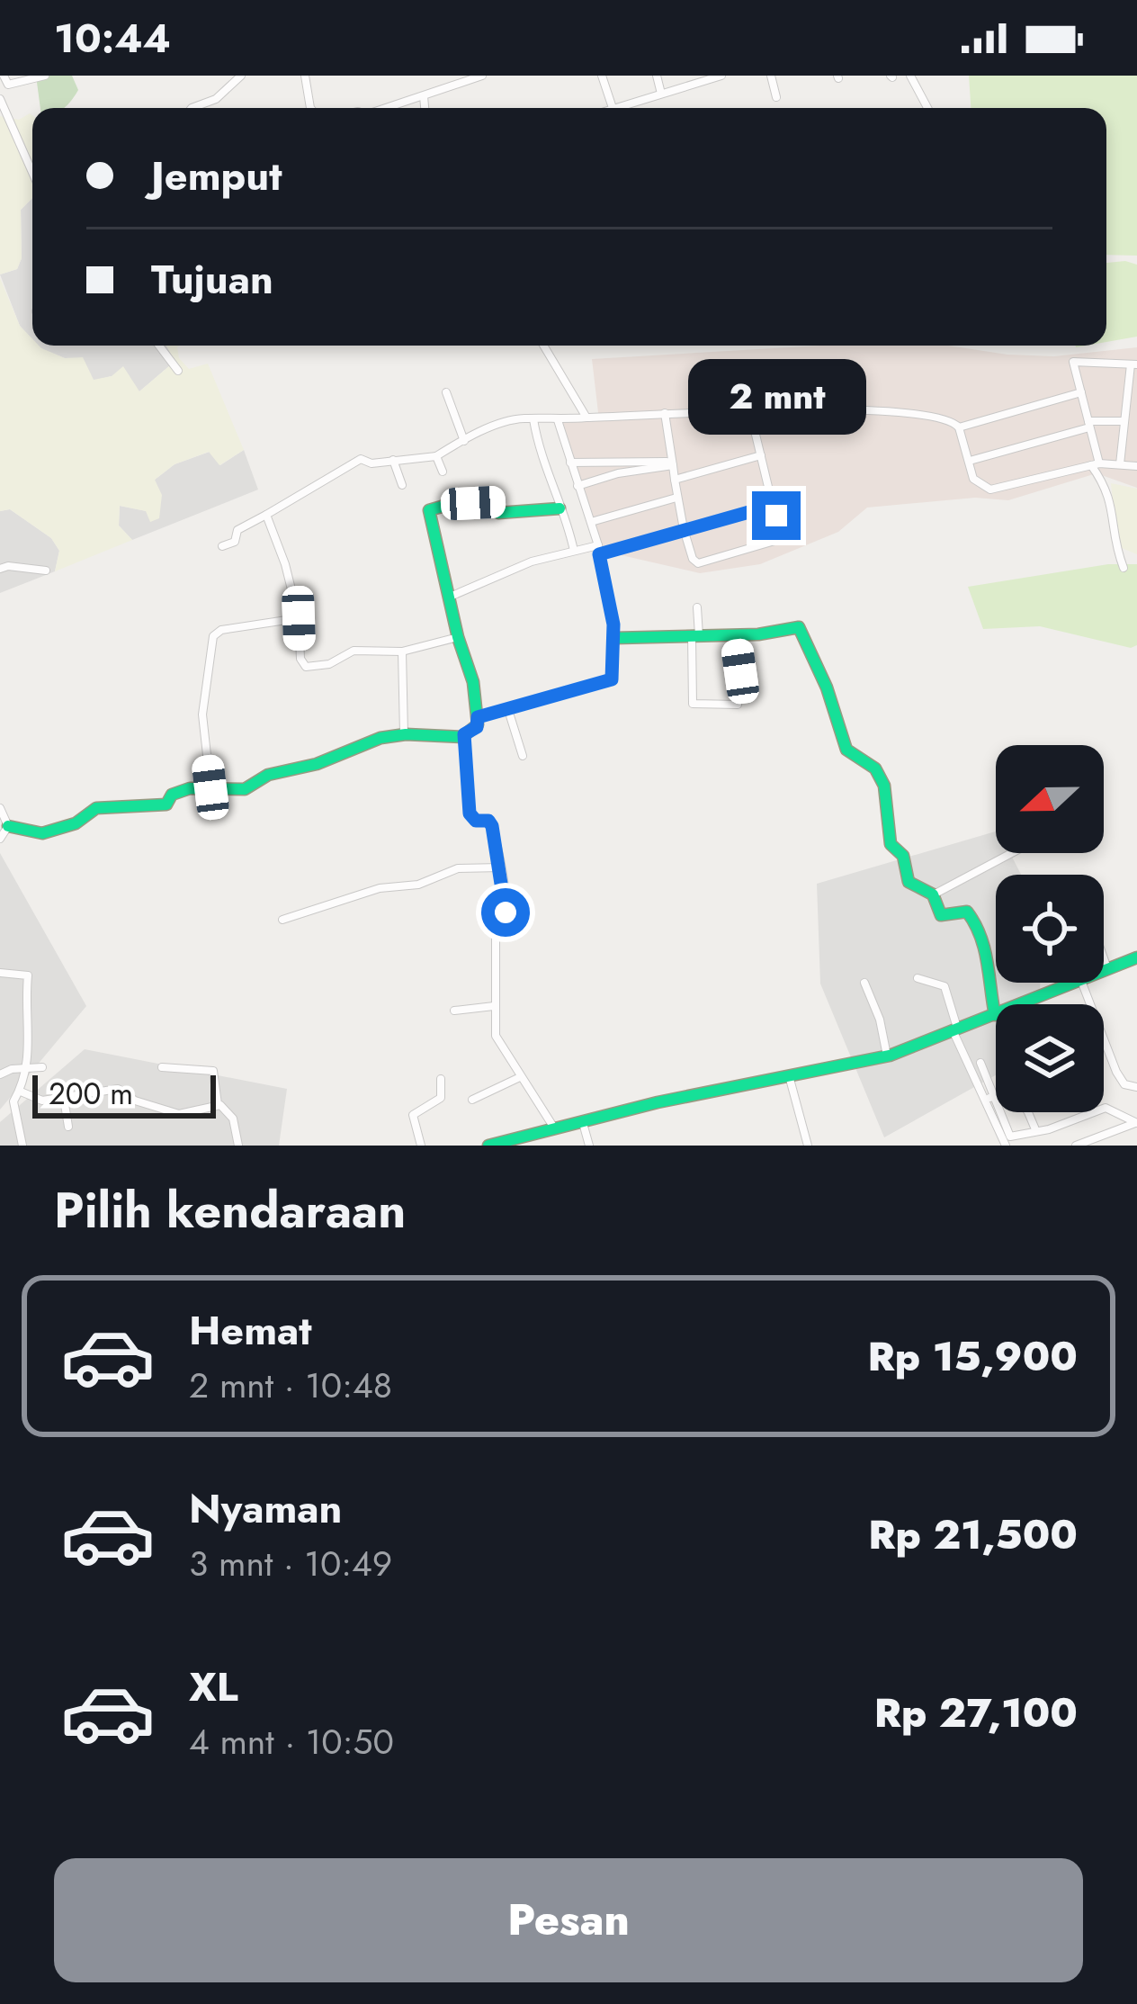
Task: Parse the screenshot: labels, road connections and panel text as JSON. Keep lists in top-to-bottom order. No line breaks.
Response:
{"scale_bar":"200 m","north":"left","page":{"status":"10:44","banner":["Jemput","Tujuan"],"bubble":"2 mnt","scale":"200 m","heading":"Pilih kendaraan","list":[{"name":"Hemat","note":"2 mnt · 10:48","value":"Rp 15,900"},{"name":"Nyaman","note":"3 mnt · 10:49","value":"Rp 21,500"},{"name":"XL","note":"4 mnt · 10:50","value":"Rp 27,100"}],"buttons":"Pesan"}}
